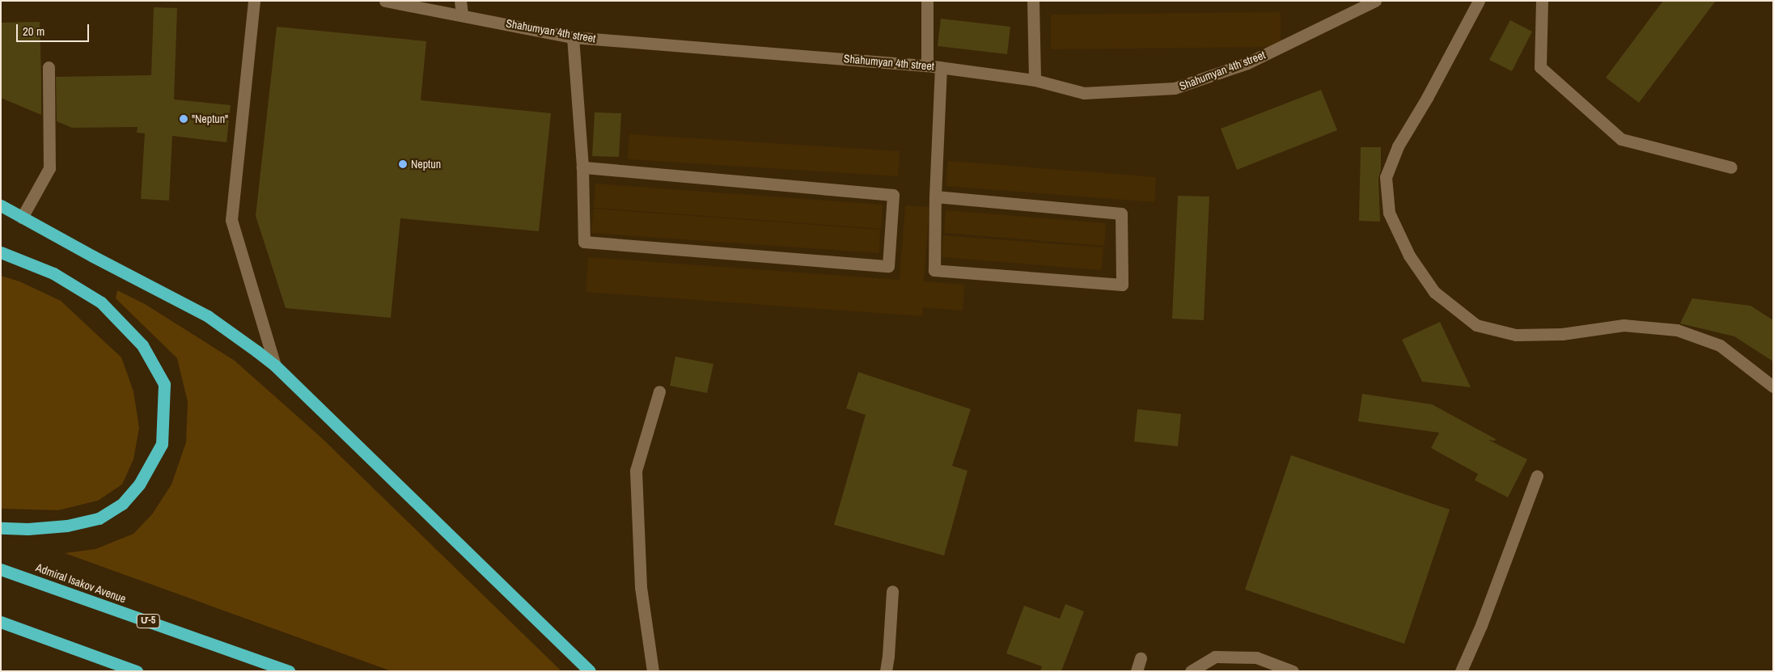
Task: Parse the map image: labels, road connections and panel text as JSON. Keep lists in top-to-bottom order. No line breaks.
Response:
{"streets":{"highway":["Admiral Isakov Avenue","Մ-5"],"street":["Shahumyan 4th street"]},"places":["\"Neptun\"","Neptun"],"scale_bar":"20 m"}
